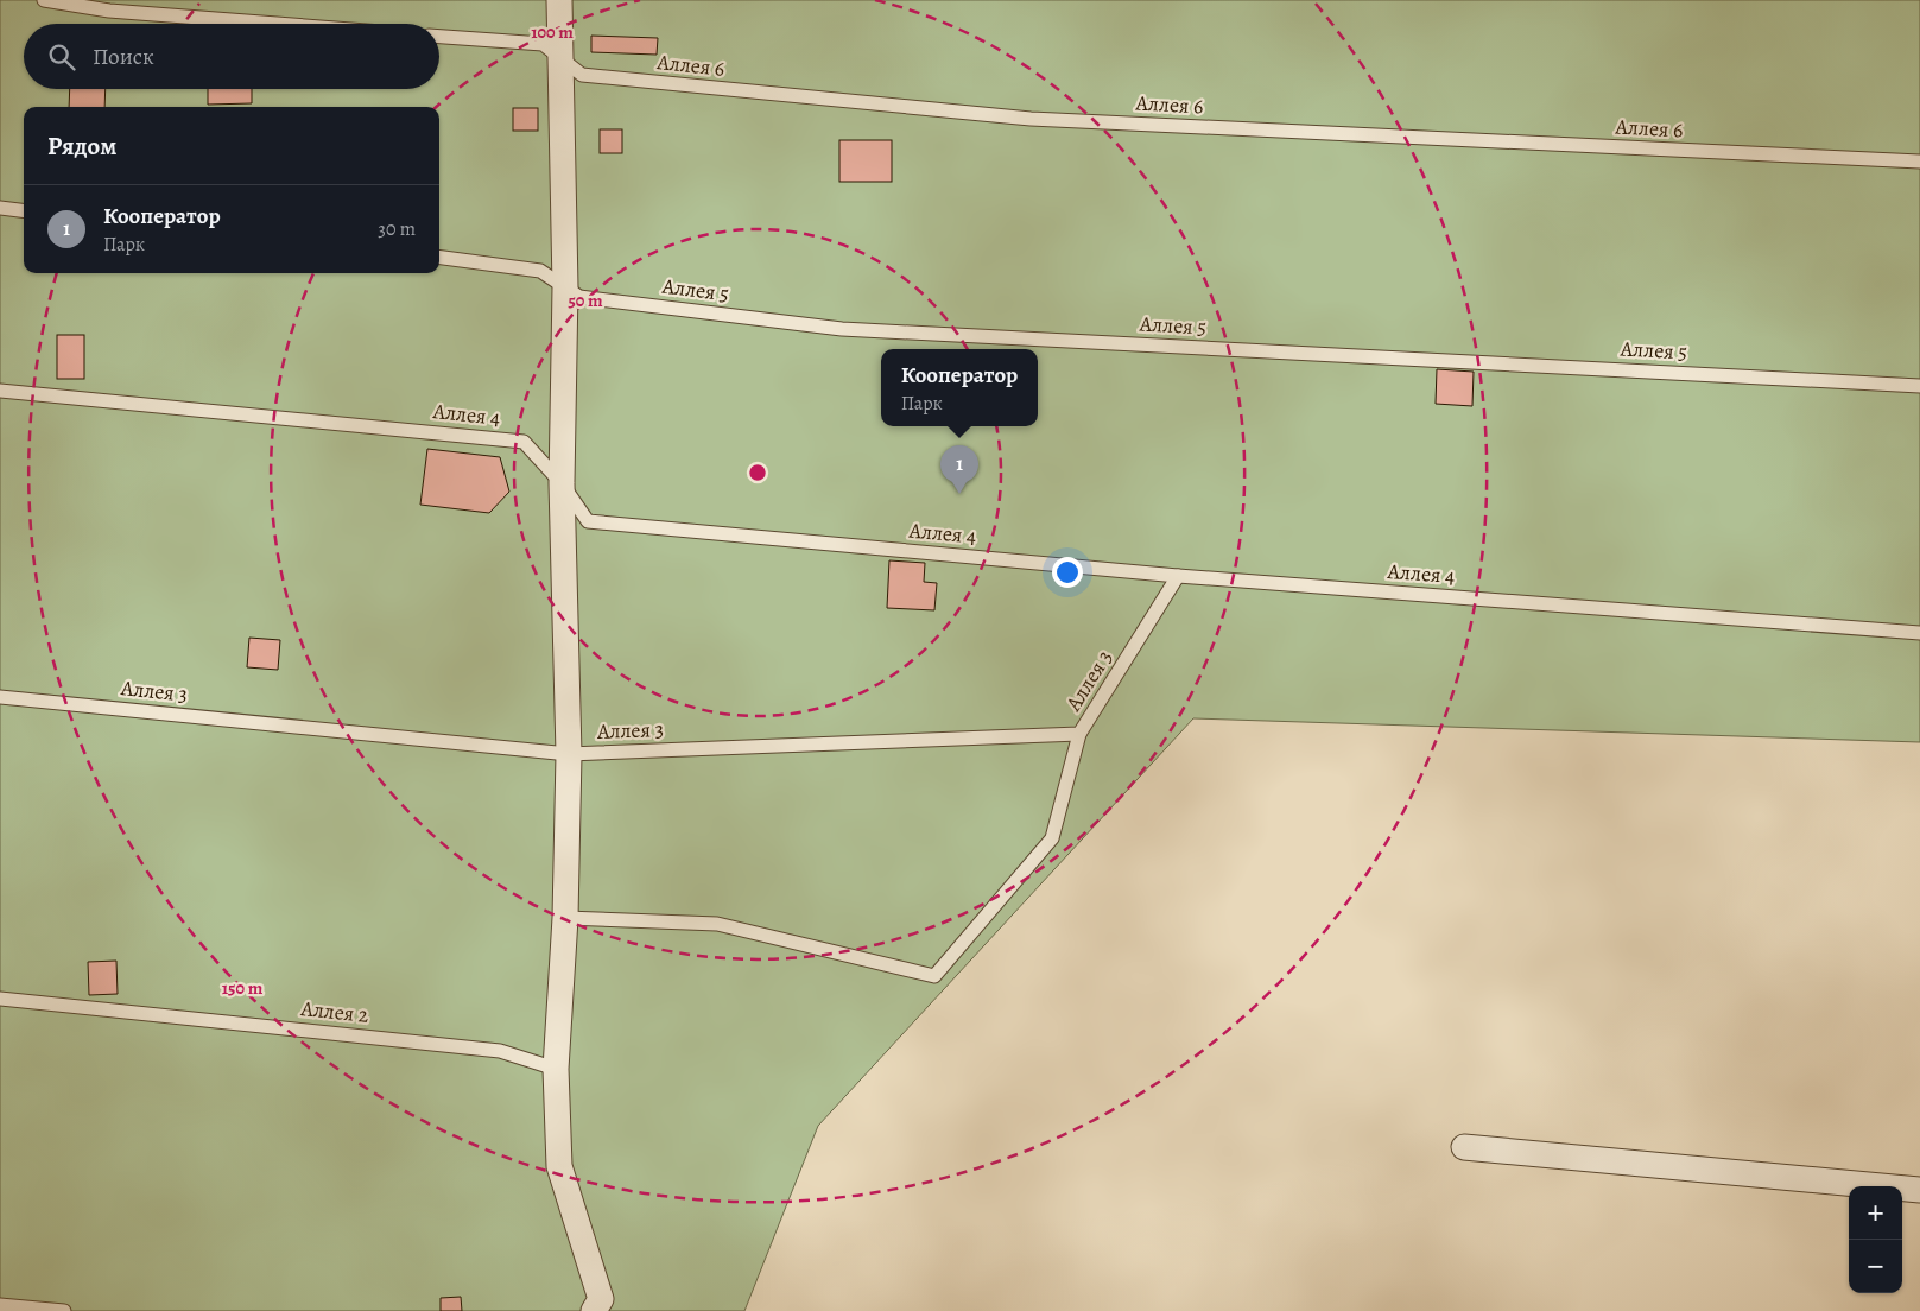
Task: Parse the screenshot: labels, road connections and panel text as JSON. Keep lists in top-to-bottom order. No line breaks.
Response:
{"streets":{"lane":["Аллея 6","Аллея 5","Аллея 4","Аллея 3","Аллея 2"]},"crossings":[["Аллея 4","Аллея 3"]],"page":{"search":"Поиск","heading":"Рядом","list":[{"mark":"1","name":"Кооператор","note":"Парк","value":"30 m"}],"popup":["Кооператор","Парк"],"pins":"1","map_buttons":["+","−"]},"rings":["100 m","50 m","150 m"]}
